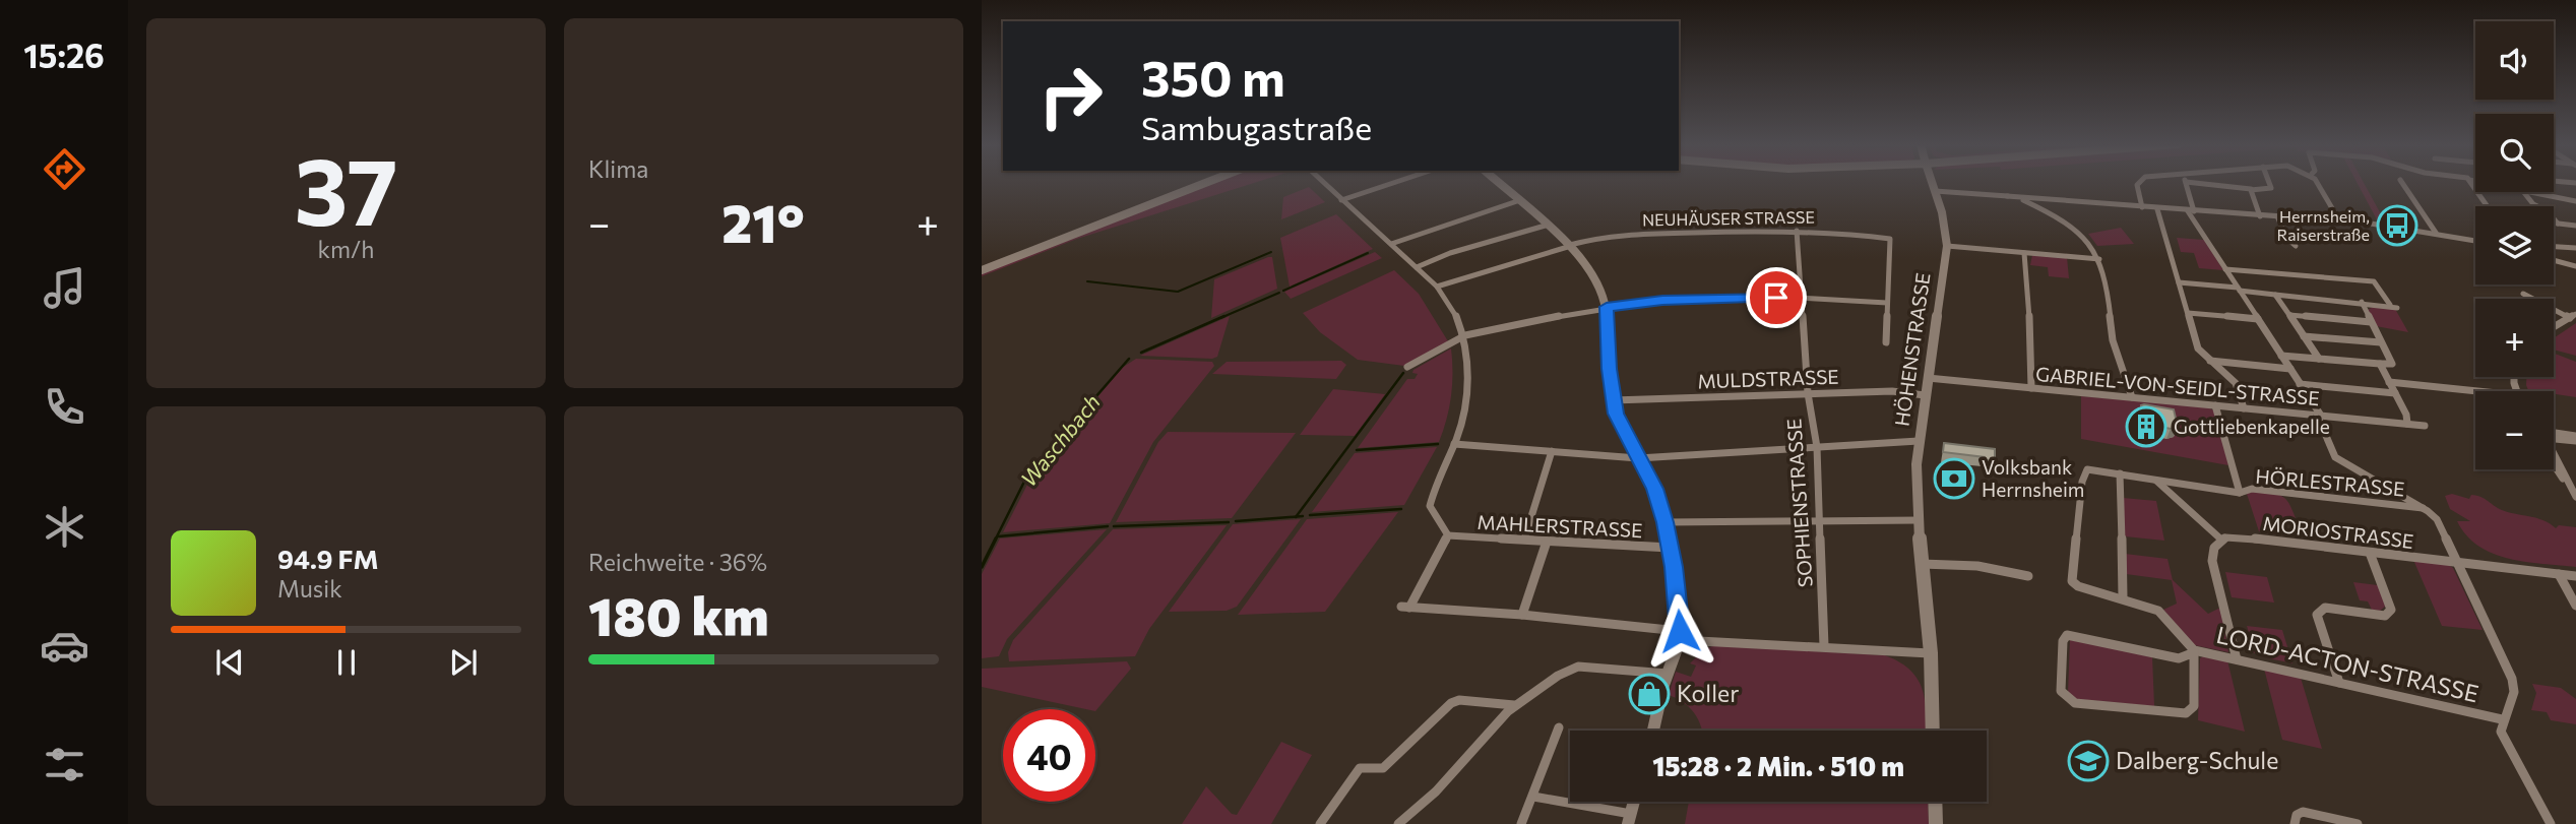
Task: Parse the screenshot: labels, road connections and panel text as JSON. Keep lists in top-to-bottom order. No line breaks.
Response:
{"streets":{"main road":["HÖHENSTRASSE"],"street":["NEUHÄUSER STRASSE","MULDSTRASSE","GABRIEL-VON-SEIDL-STRASSE","HÖRLESTRASSE","SOPHIENSTRASSE","MAHLERSTRASSE","MORIOSTRASSE","LORD-ACTON-STRASSE"]},"crossings":[["NEUHÄUSER STRASSE","SOPHIENSTRASSE"],["HÖHENSTRASSE","MULDSTRASSE"],["HÖHENSTRASSE","GABRIEL-VON-SEIDL-STRASSE"],["MULDSTRASSE","SOPHIENSTRASSE"],["GABRIEL-VON-SEIDL-STRASSE","HÖRLESTRASSE"]],"water":["Waschbach"],"places":{"bus stop":["Herrnsheim, Raiserstraße"],"building":["Gottliebenkapelle"],"bank":["Volksbank Herrnsheim"],"shop":["Koller"],"school or university":["Dalberg-Schule"]},"page":{"tabs":"15:26","tile":[["37","km/h"],"Klima",["Reichweite · 36%","180 km"]],"map_buttons":["+","−"],"turn":["350 m","Sambugastraße"],"heat":["−","21°","+"],"song":["94.9 FM","Musik"],"limit":"40","trip":"15:28 · 2 Min. · 510 m"}}
